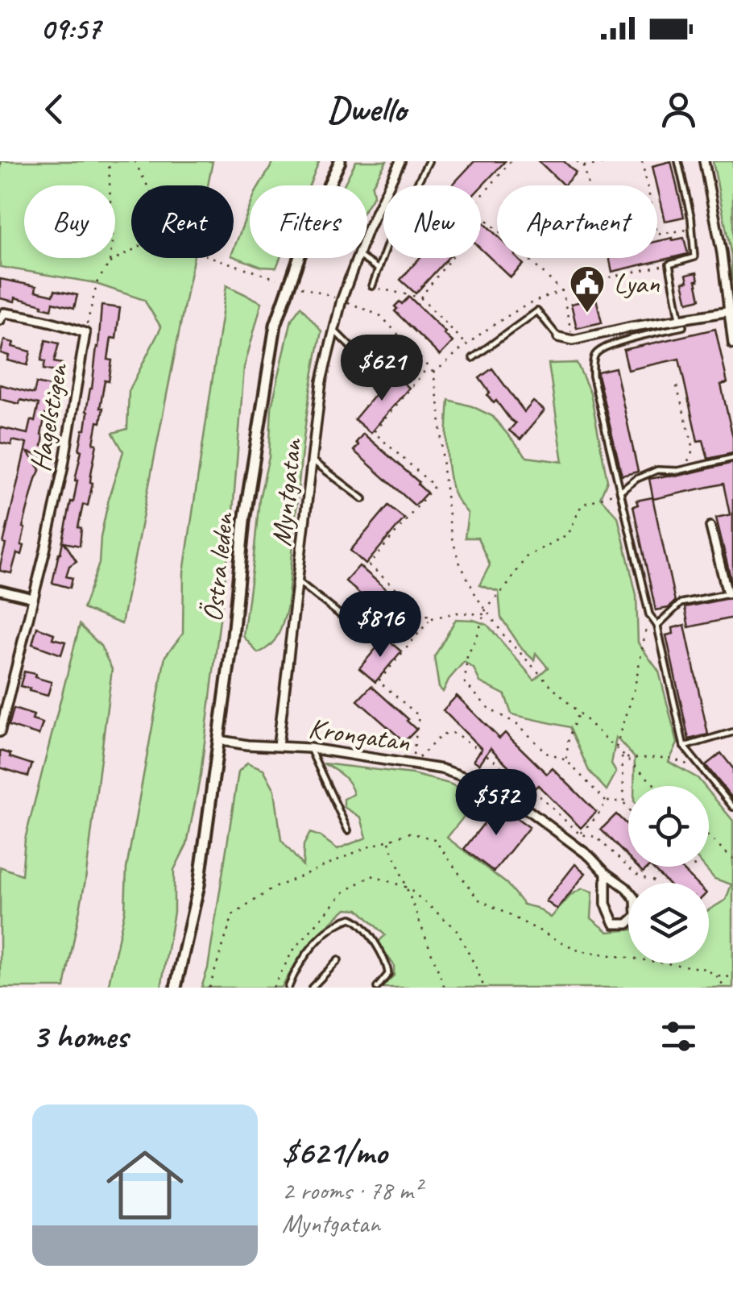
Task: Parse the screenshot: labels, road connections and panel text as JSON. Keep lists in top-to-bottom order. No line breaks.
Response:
{"streets":{"street":["Hagelstigen","Myntgatan","Östra leden","Krongatan"]},"crossings":[["Myntgatan","Krongatan"],["Östra leden","Krongatan"]],"places":{"public building":["Lyan"]},"page":{"status":"09:57","header":"Dwello","chip":["Buy","Rent","Filters","New","Apartment"],"price":["$621","$816","$572"],"heading":"3 homes","list":[{"name":"$621/mo","note":"2 rooms · 78 m² · Myntgatan"}]}}
